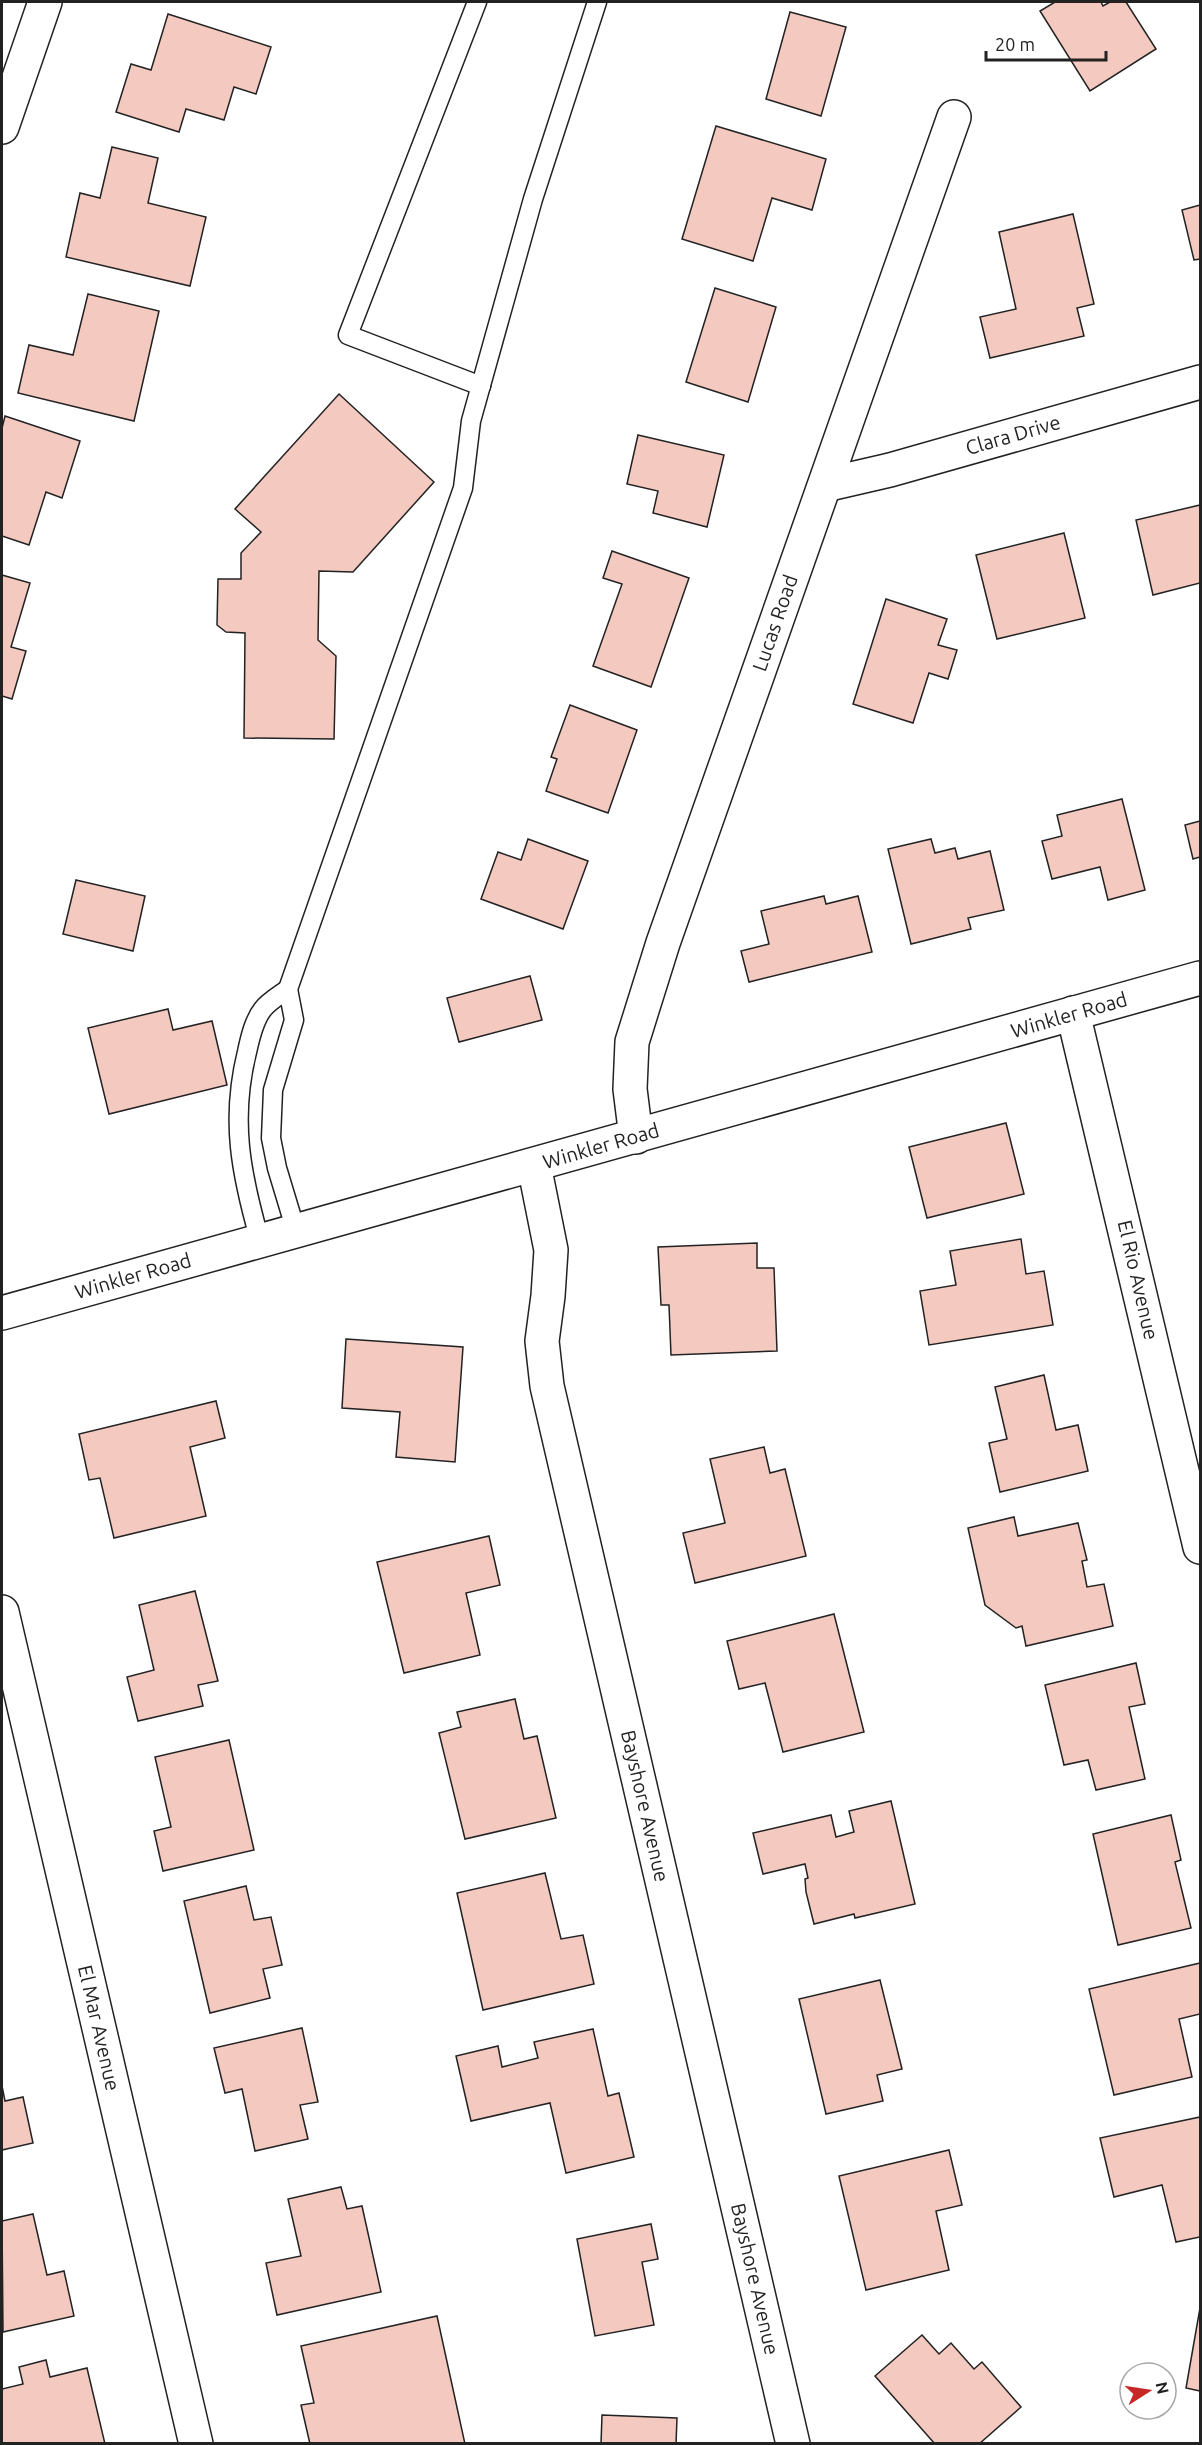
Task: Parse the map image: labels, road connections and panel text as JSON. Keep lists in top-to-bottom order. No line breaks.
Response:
{"streets":{"street":["Clara Drive","Lucas Road","Winkler Road","El Rio Avenue","Bayshore Avenue","El Mar Avenue"]},"crossings":[["Clara Drive","Lucas Road"],["Lucas Road","Winkler Road"],["Winkler Road","El Rio Avenue"],["Winkler Road","Bayshore Avenue"]],"scale_bar":"20 m","north":"right"}
